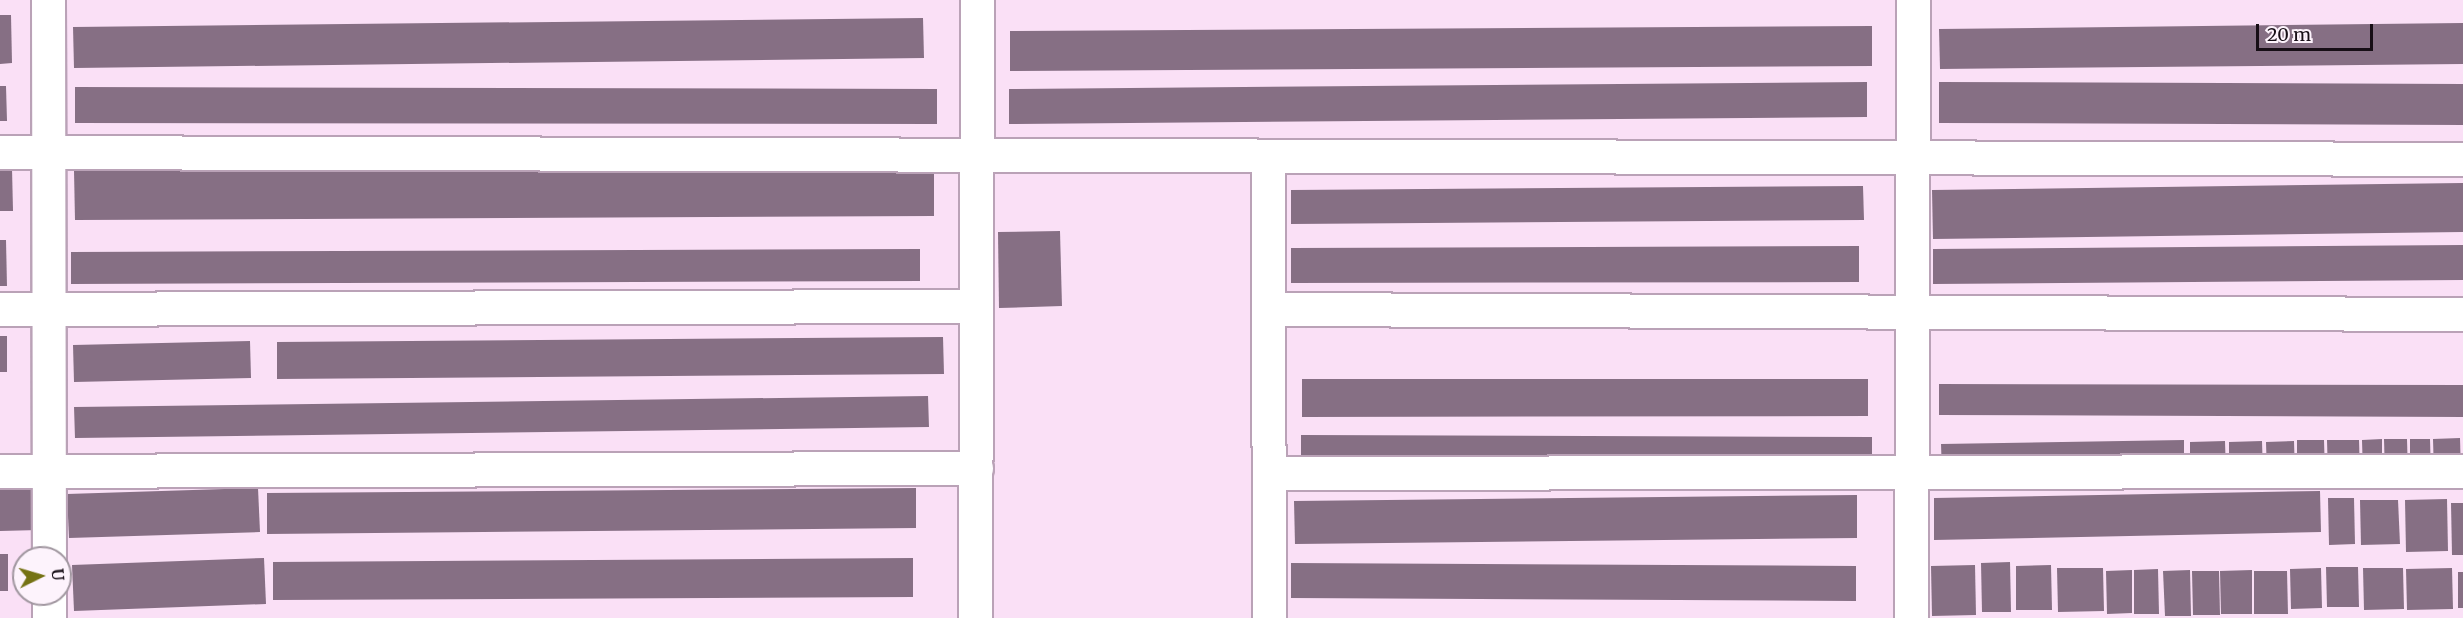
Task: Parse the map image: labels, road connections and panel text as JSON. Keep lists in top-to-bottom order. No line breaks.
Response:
{"scale_bar":"20 m","north":"right"}
